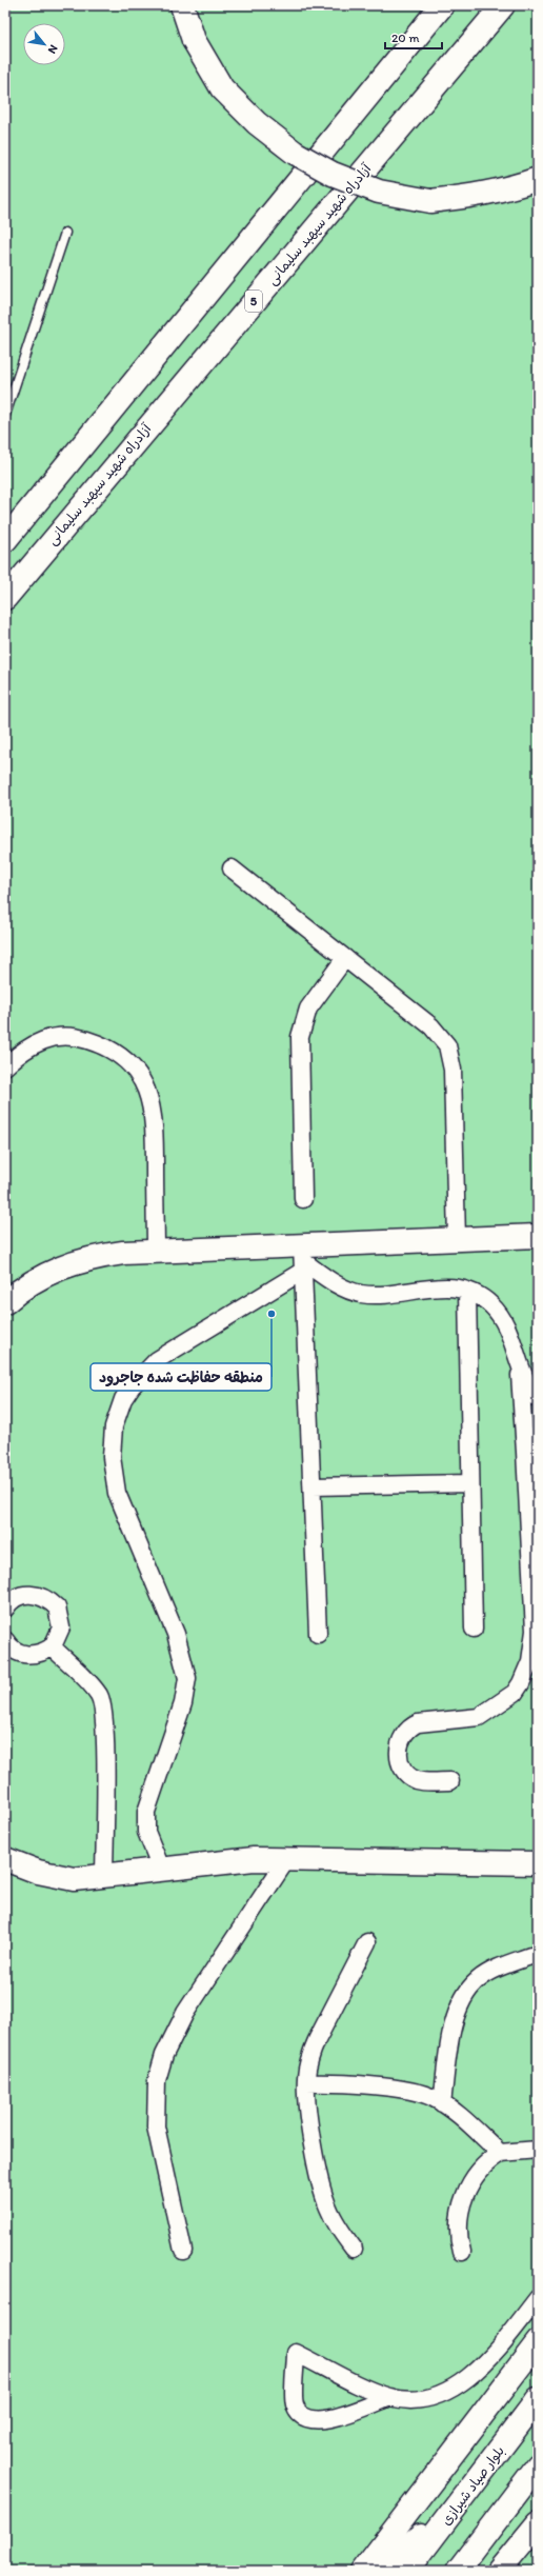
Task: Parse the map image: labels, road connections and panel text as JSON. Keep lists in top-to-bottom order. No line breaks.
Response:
{"streets":{"main road":["آزادراه شهید سپهبد سلیمانی","5","بلوار صیاد شیرازی"]},"places":["منطقه حفاظت شده جاجرود"],"scale_bar":"20 m","north":"bottom right"}
